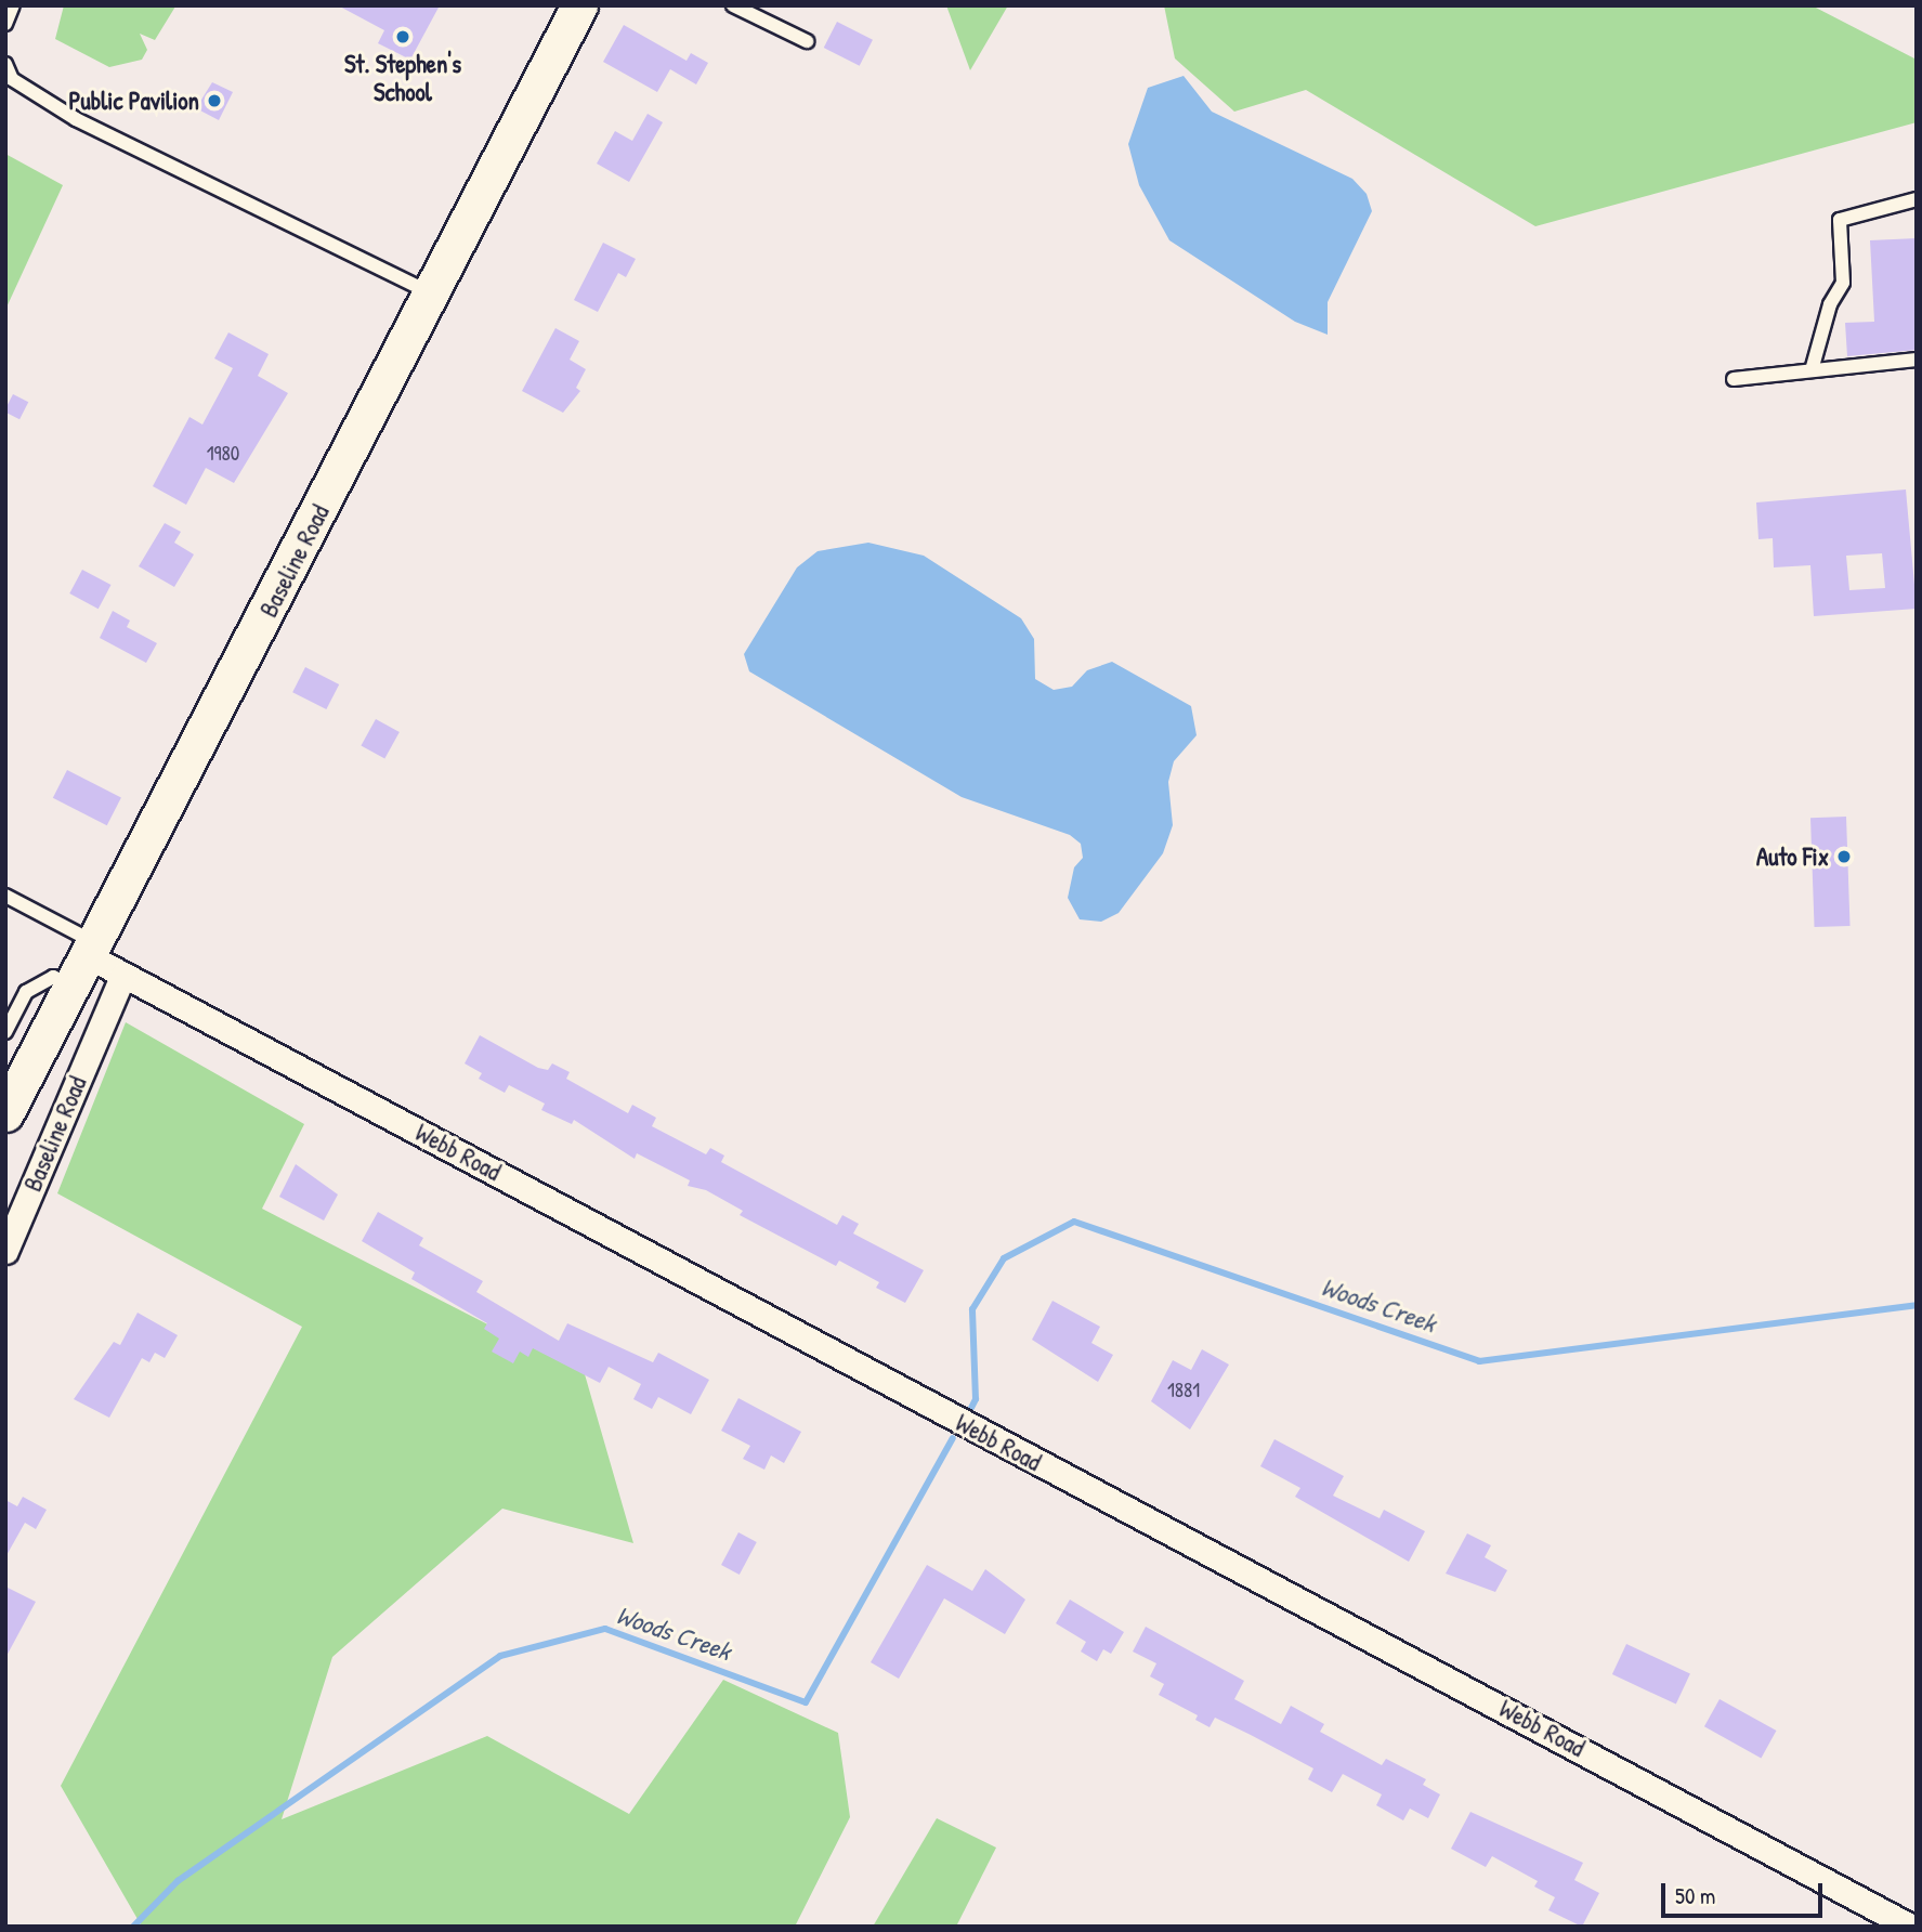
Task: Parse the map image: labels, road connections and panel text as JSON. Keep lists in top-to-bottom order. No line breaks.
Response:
{"streets":{"street":["Baseline Road","Webb Road"]},"crossings":[["Baseline Road","Webb Road"]],"water":["Woods Creek"],"places":["St. Stephen's School","Public Pavilion","Auto Fix"],"house_numbers":["1980","1881"],"scale_bar":"50 m"}
